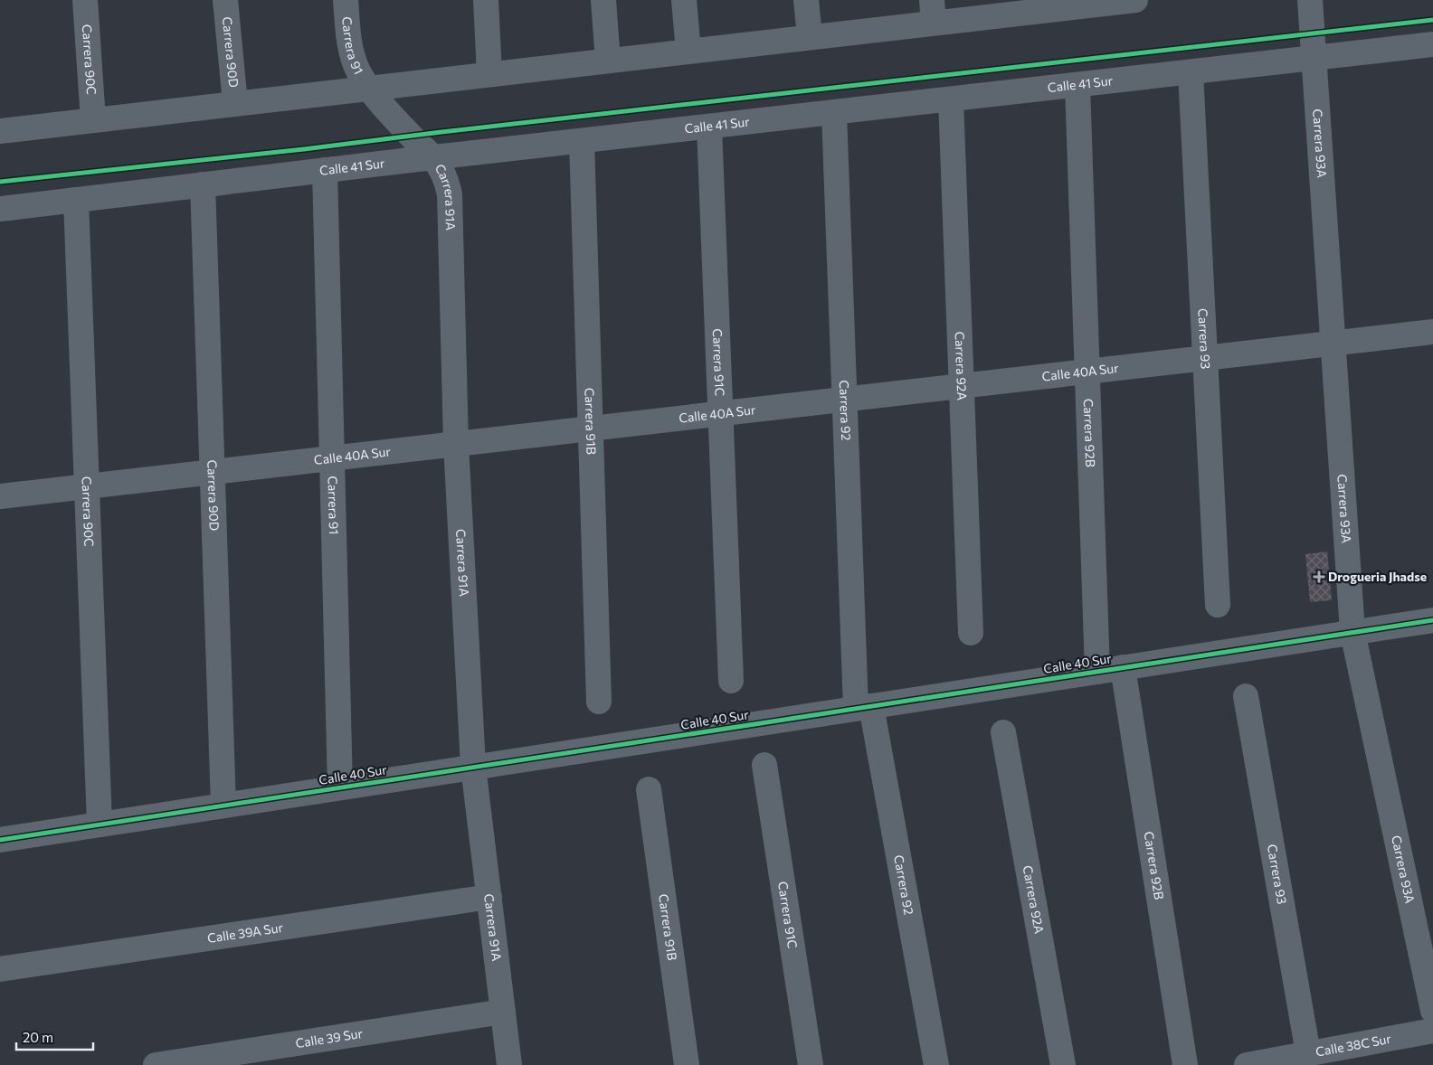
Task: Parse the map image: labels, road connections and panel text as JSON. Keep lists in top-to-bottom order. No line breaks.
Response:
{"streets":{"street":["Carrera 91","Carrera 90D","Carrera 90C","Calle 41 Sur","Carrera 93A","Carrera 91A","Carrera 93","Carrera 91C","Carrera 92A","Calle 40A Sur","Carrera 92","Carrera 91B","Carrera 92B","Calle 40 Sur","Calle 39A Sur","Calle 39 Sur","Calle 38C Sur"]},"crossings":[["Carrera 91","Calle 41 Sur"],["Carrera 91","Carrera 91A"],["Carrera 91","Calle 40A Sur"],["Carrera 91","Calle 40 Sur"],["Carrera 90D","Calle 41 Sur"],["Carrera 90D","Calle 40A Sur"],["Carrera 90D","Calle 40 Sur"],["Carrera 90C","Calle 41 Sur"],["Carrera 90C","Calle 40A Sur"],["Carrera 90C","Calle 40 Sur"],["Calle 41 Sur","Carrera 93A"],["Calle 41 Sur","Carrera 91A"],["Calle 41 Sur","Carrera 93"],["Calle 41 Sur","Carrera 91C"],["Calle 41 Sur","Carrera 92A"],["Calle 41 Sur","Carrera 92"],["Calle 41 Sur","Carrera 91B"],["Calle 41 Sur","Carrera 92B"],["Carrera 93A","Calle 40A Sur"],["Carrera 93A","Calle 40 Sur"],["Carrera 91A","Calle 40A Sur"],["Carrera 91A","Calle 40 Sur"],["Carrera 91A","Calle 39A Sur"],["Carrera 91A","Calle 39 Sur"],["Carrera 93","Calle 40A Sur"],["Carrera 93","Calle 38C Sur"],["Carrera 91C","Calle 40A Sur"],["Carrera 92A","Calle 40A Sur"],["Calle 40A Sur","Carrera 92"],["Calle 40A Sur","Carrera 91B"],["Calle 40A Sur","Carrera 92B"],["Carrera 92","Calle 40 Sur"],["Carrera 92B","Calle 40 Sur"]],"places":{"health":["Drogueria Jhadse"]},"scale_bar":"20 m"}
